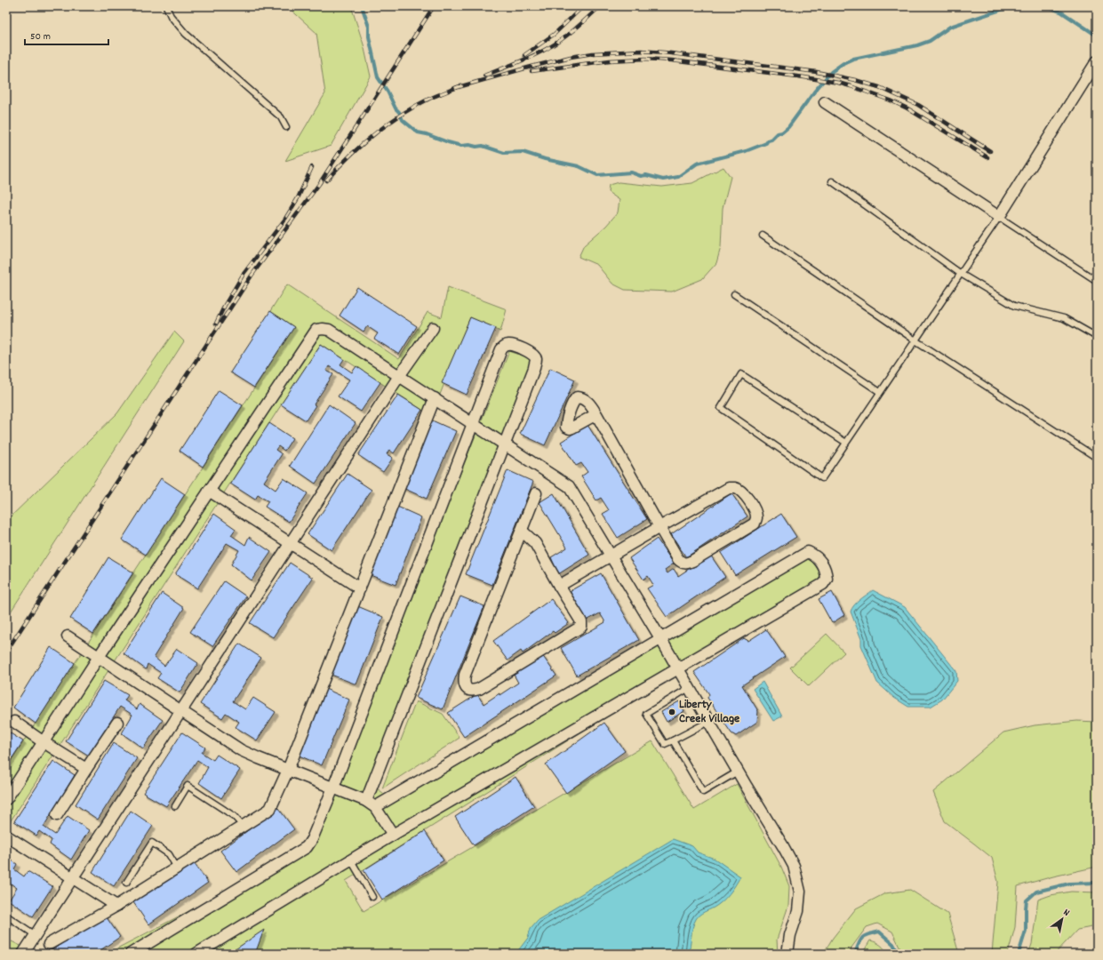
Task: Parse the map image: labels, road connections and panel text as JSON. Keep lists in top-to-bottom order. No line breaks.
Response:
{"places":["Liberty Creek Village"],"scale_bar":"50 m","north":"top right"}
